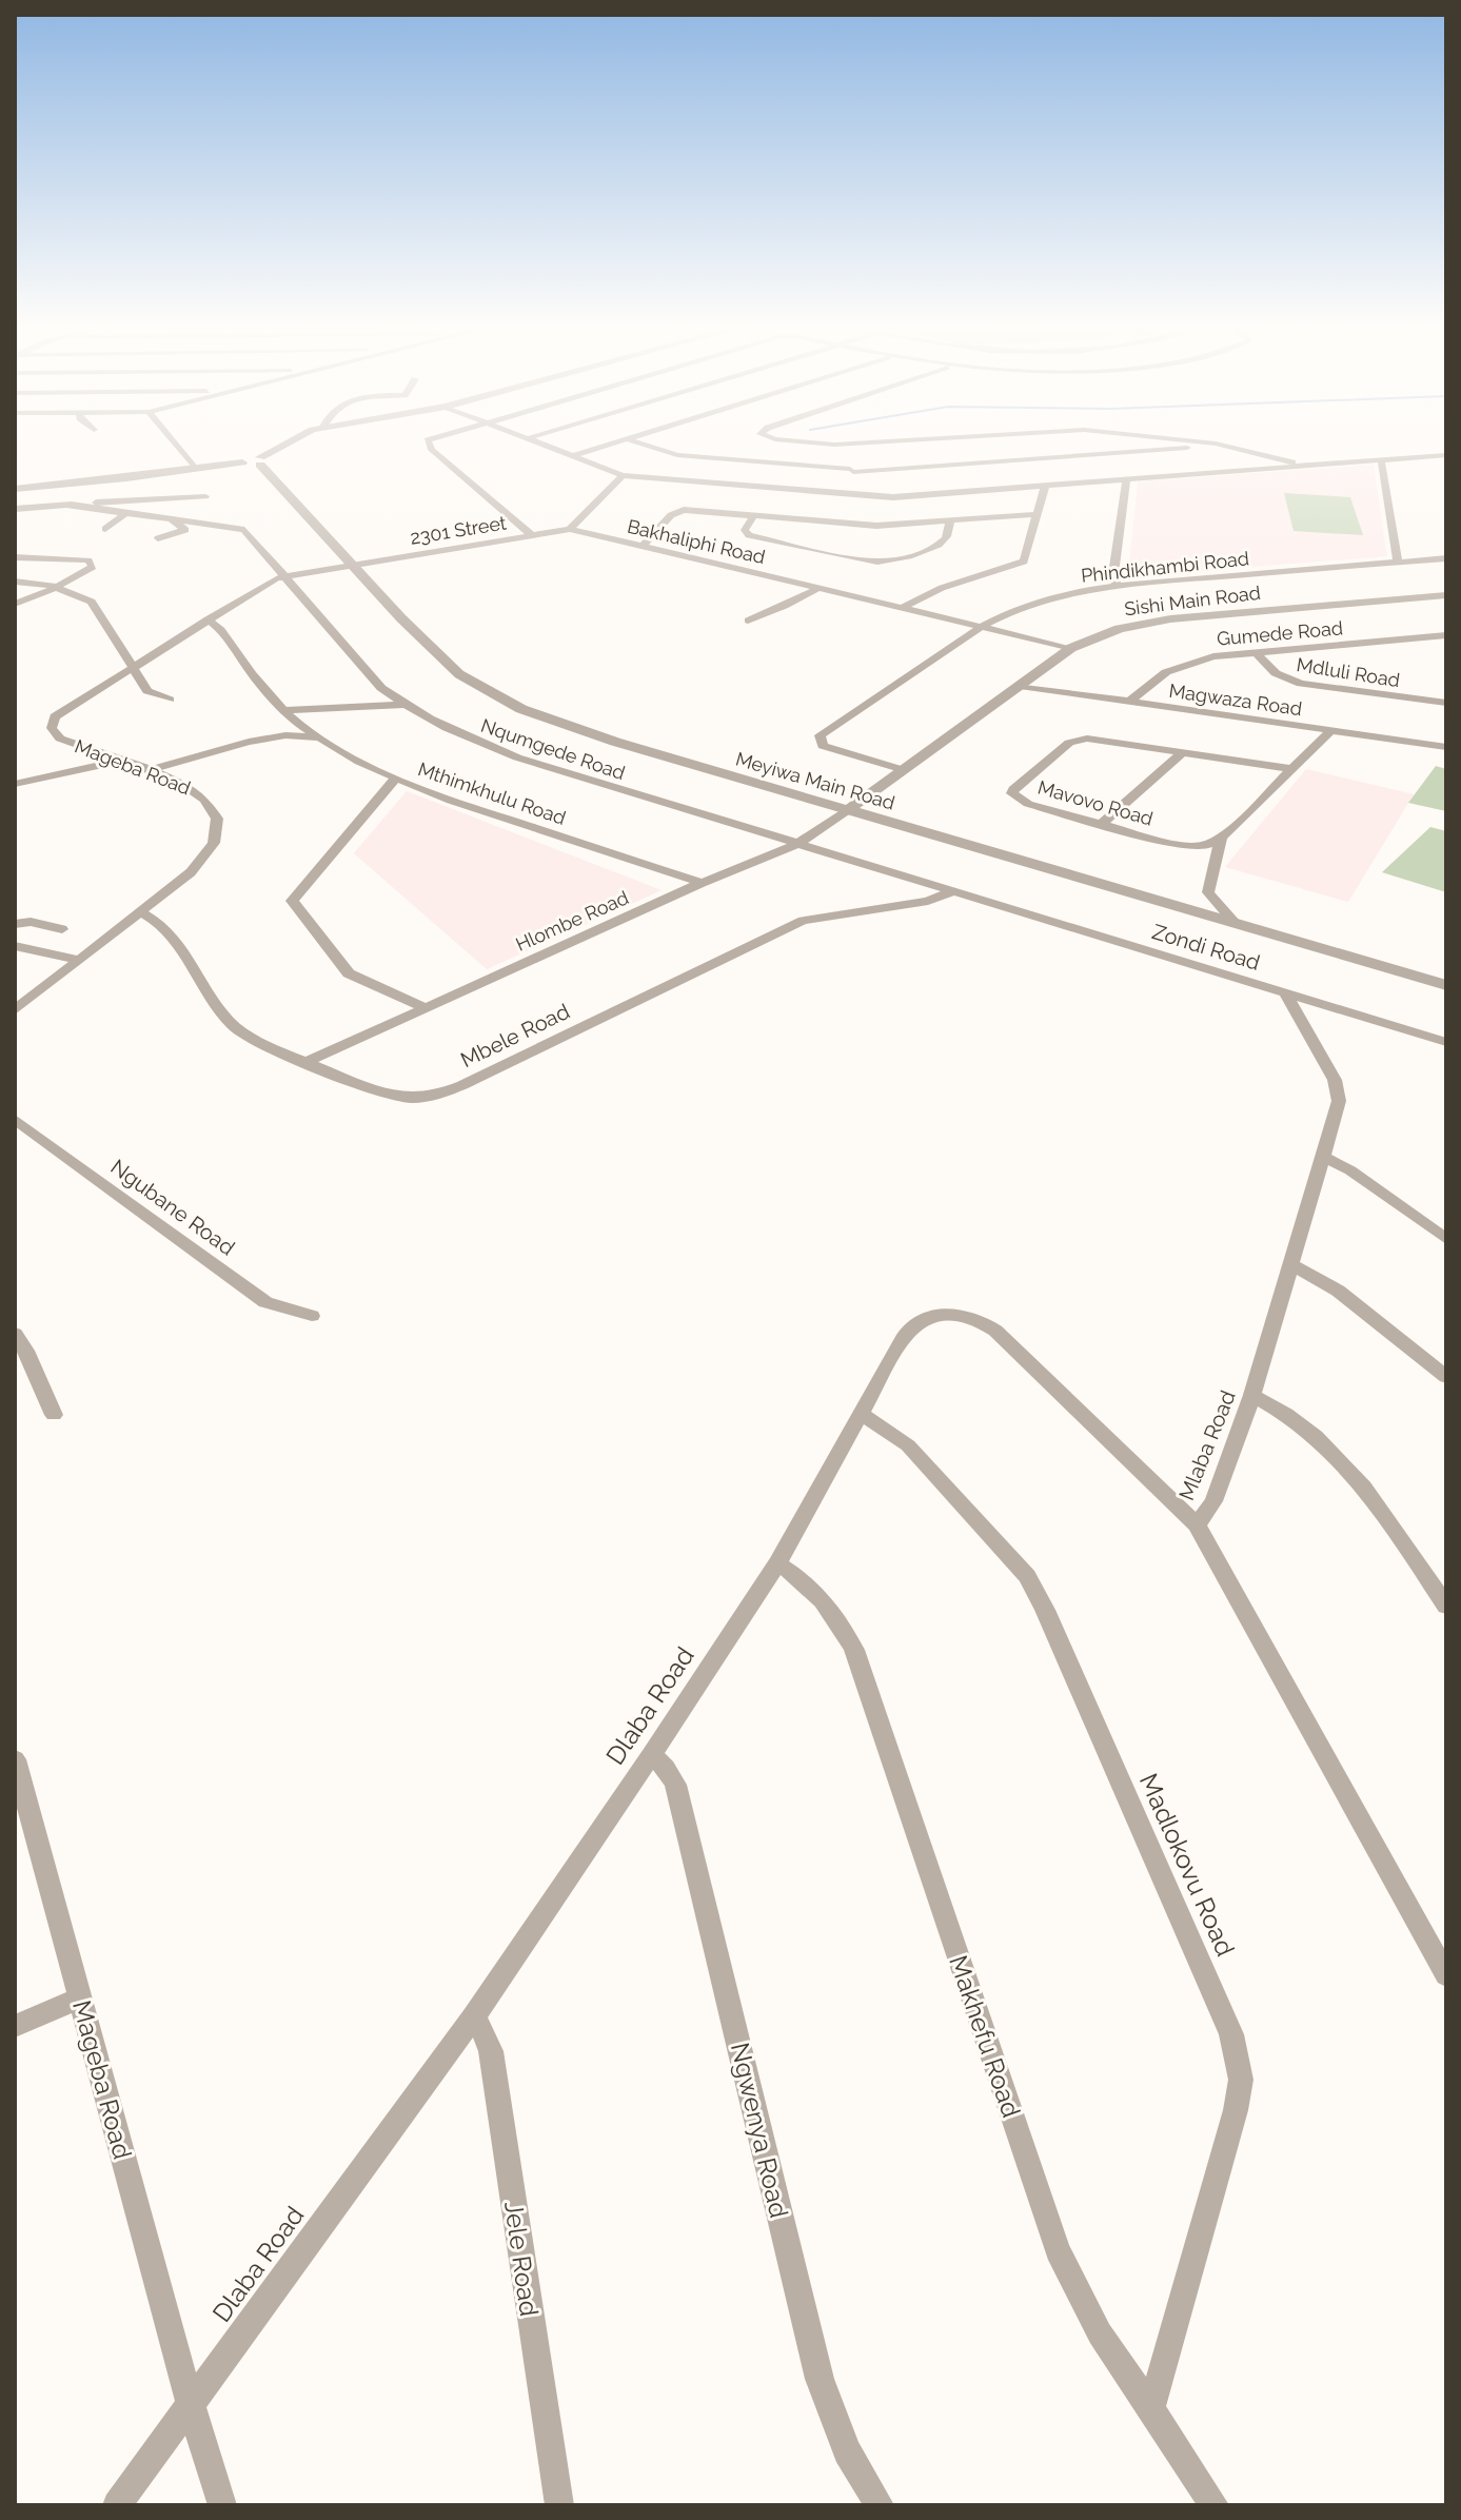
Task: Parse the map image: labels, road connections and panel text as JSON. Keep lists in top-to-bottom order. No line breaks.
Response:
{"streets":{"street":["2301 Street","Bakhaliphi Road","Phindikhambi Road","Sishi Main Road","Gumede Road","Mdluli Road","Magwaza Road","Nqumgede Road","Mageba Road","Meyiwa Main Road","Mthimkhulu Road","Mavovo Road","Hlombe Road","Zondi Road","Mbele Road","Ngubane Road","Mlaba Road","Dlaba Road","Madlokovu Road","Makhefu Road","Ngwenya Road","Jele Road"]},"crossings":[["2301 Street","Bakhaliphi Road"],["2301 Street","Mageba Road"],["2301 Street","Meyiwa Main Road"],["Bakhaliphi Road","Phindikhambi Road"],["Bakhaliphi Road","Sishi Main Road"],["Phindikhambi Road","Sishi Main Road"],["Sishi Main Road","Magwaza Road"],["Sishi Main Road","Meyiwa Main Road"],["Sishi Main Road","Hlombe Road"],["Gumede Road","Mdluli Road"],["Gumede Road","Magwaza Road"],["Nqumgede Road","Mageba Road"],["Nqumgede Road","Hlombe Road"],["Nqumgede Road","Zondi Road"],["Nqumgede Road","Mbele Road"],["Mageba Road","Meyiwa Main Road"],["Mageba Road","Mthimkhulu Road"],["Mageba Road","Mbele Road"],["Mageba Road","Dlaba Road"],["Meyiwa Main Road","Hlombe Road"],["Mthimkhulu Road","Hlombe Road"],["Hlombe Road","Mbele Road"],["Zondi Road","Mbele Road"],["Zondi Road","Mlaba Road"],["Mlaba Road","Dlaba Road"],["Dlaba Road","Madlokovu Road"],["Dlaba Road","Makhefu Road"],["Dlaba Road","Ngwenya Road"],["Dlaba Road","Jele Road"],["Madlokovu Road","Makhefu Road"]]}
